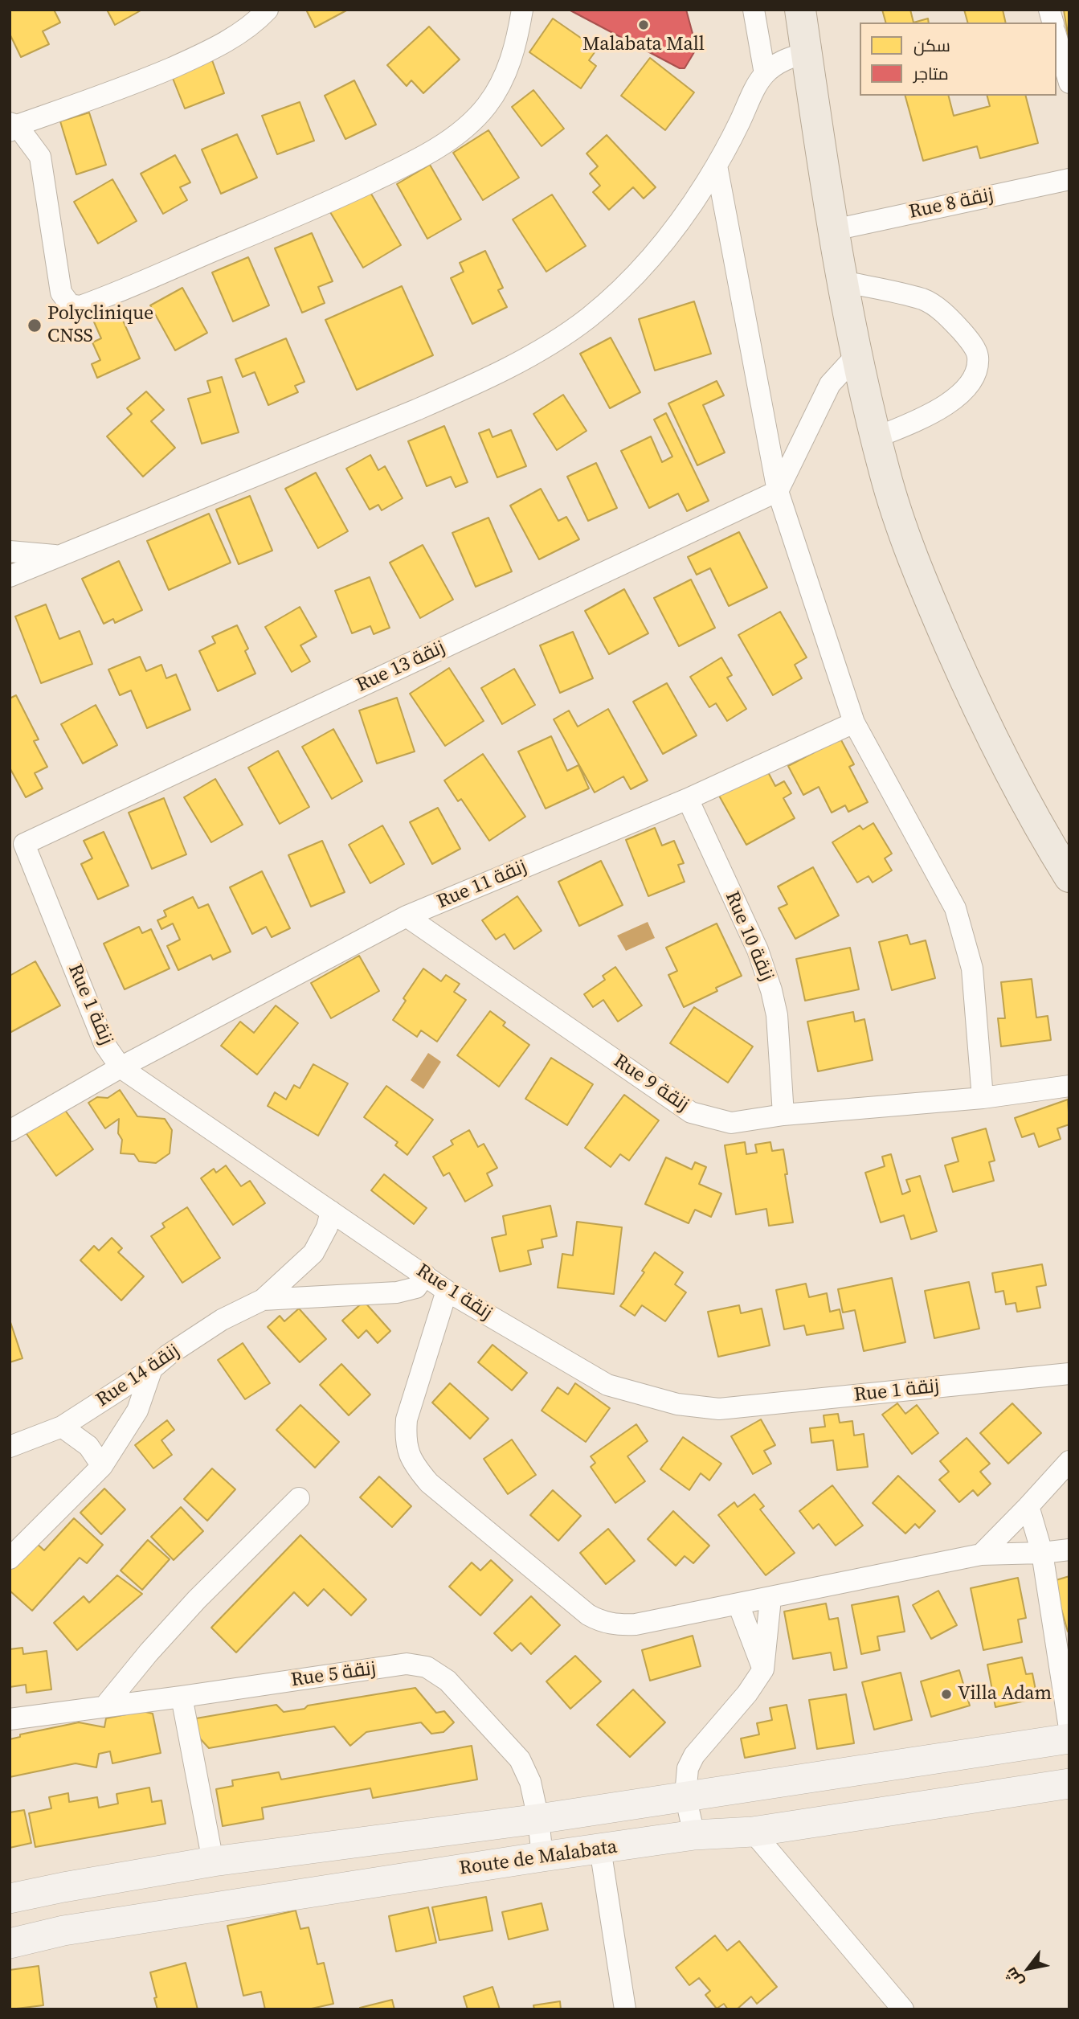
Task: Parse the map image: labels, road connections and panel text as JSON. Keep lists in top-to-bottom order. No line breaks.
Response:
{"streets":{"street":["Rue 8 زنقة","Rue 13 زنقة","Rue 11 زنقة","Rue 10 زنقة","Rue 1 زنقة","Rue 9 زنقة","Rue 14 زنقة","Rue 5 زنقة","Route de Malabata"]},"crossings":[["Rue 13 زنقة","Rue 1 زنقة"],["Rue 11 زنقة","Rue 10 زنقة"],["Rue 11 زنقة","Rue 1 زنقة"],["Rue 11 زنقة","Rue 9 زنقة"],["Rue 10 زنقة","Rue 9 زنقة"],["Rue 1 زنقة","Rue 14 زنقة"],["Rue 5 زنقة","Route de Malabata"]],"places":["Malabata Mall","Polyclinique CNSS","Villa Adam"],"legend":["سكن","متاجر"],"north":"bottom left"}
